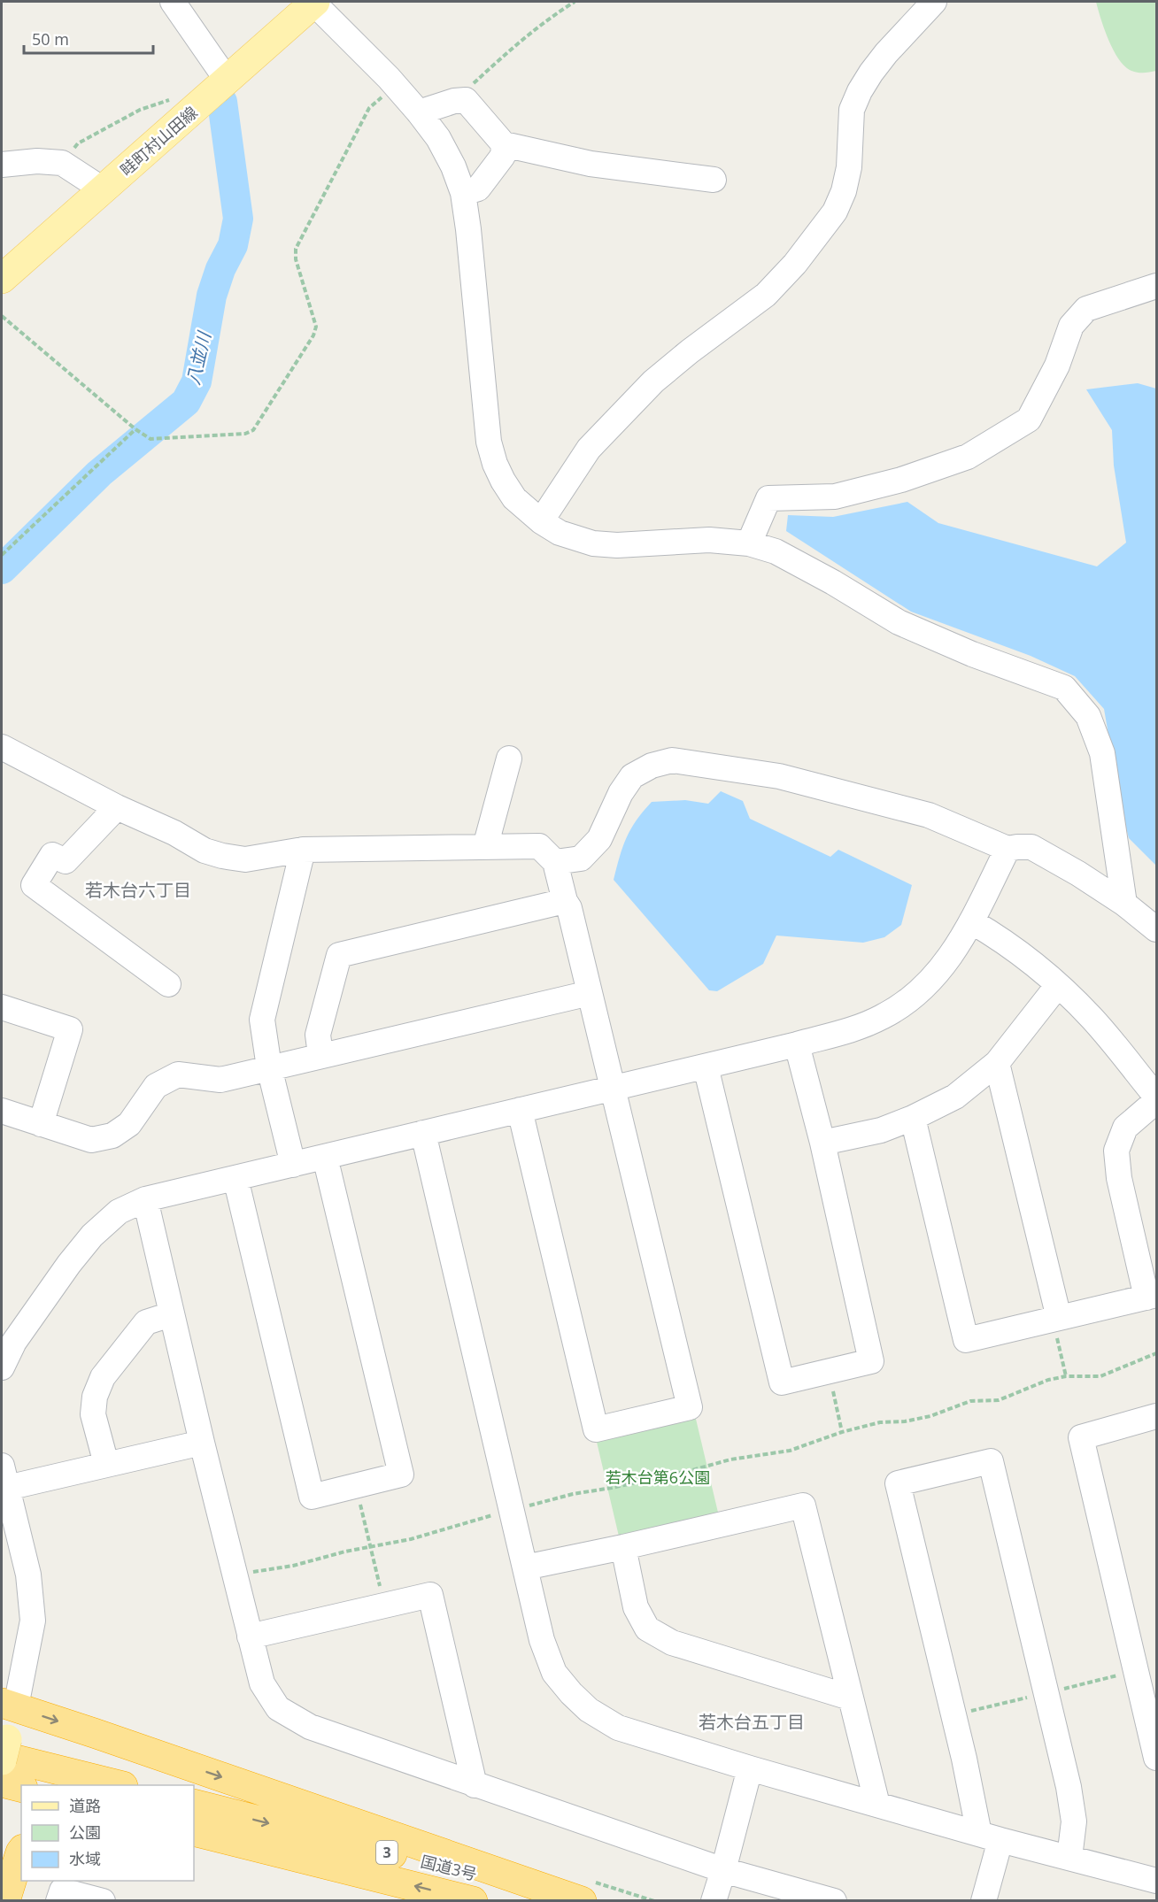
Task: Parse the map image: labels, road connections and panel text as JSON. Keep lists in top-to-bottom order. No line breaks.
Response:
{"streets":{"highway":["3","国道3号"],"main road":["畦町村山田線"]},"districts":["若木台六丁目","若木台五丁目"],"water":["八並川"],"parks":["若木台第6公園"],"legend":["道路","公園","水域"],"scale_bar":"50 m"}
